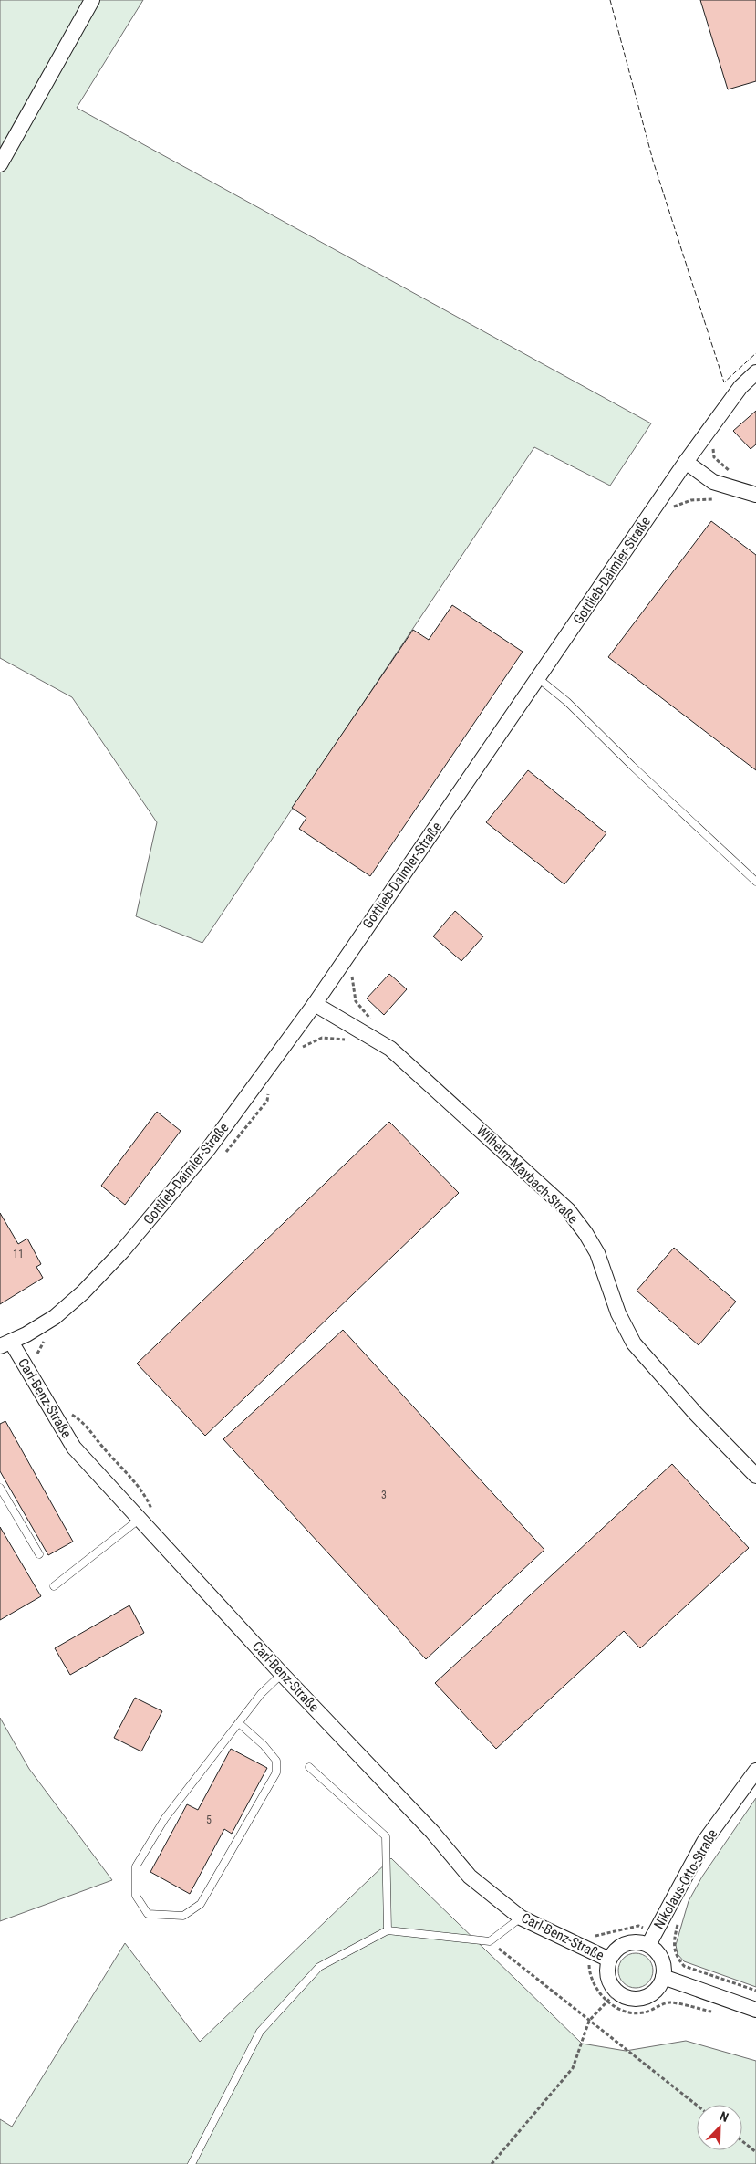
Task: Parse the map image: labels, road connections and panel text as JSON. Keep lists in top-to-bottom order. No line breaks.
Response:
{"streets":{"street":["Gottlieb-Daimler-Straße","Wilhelm-Maybach-Straße","Carl-Benz-Straße","Nikolaus-Otto-Straße"]},"crossings":[["Gottlieb-Daimler-Straße","Wilhelm-Maybach-Straße"],["Gottlieb-Daimler-Straße","Carl-Benz-Straße"],["Carl-Benz-Straße","Nikolaus-Otto-Straße"]],"house_numbers":["11","3","5"],"north":"top right"}
